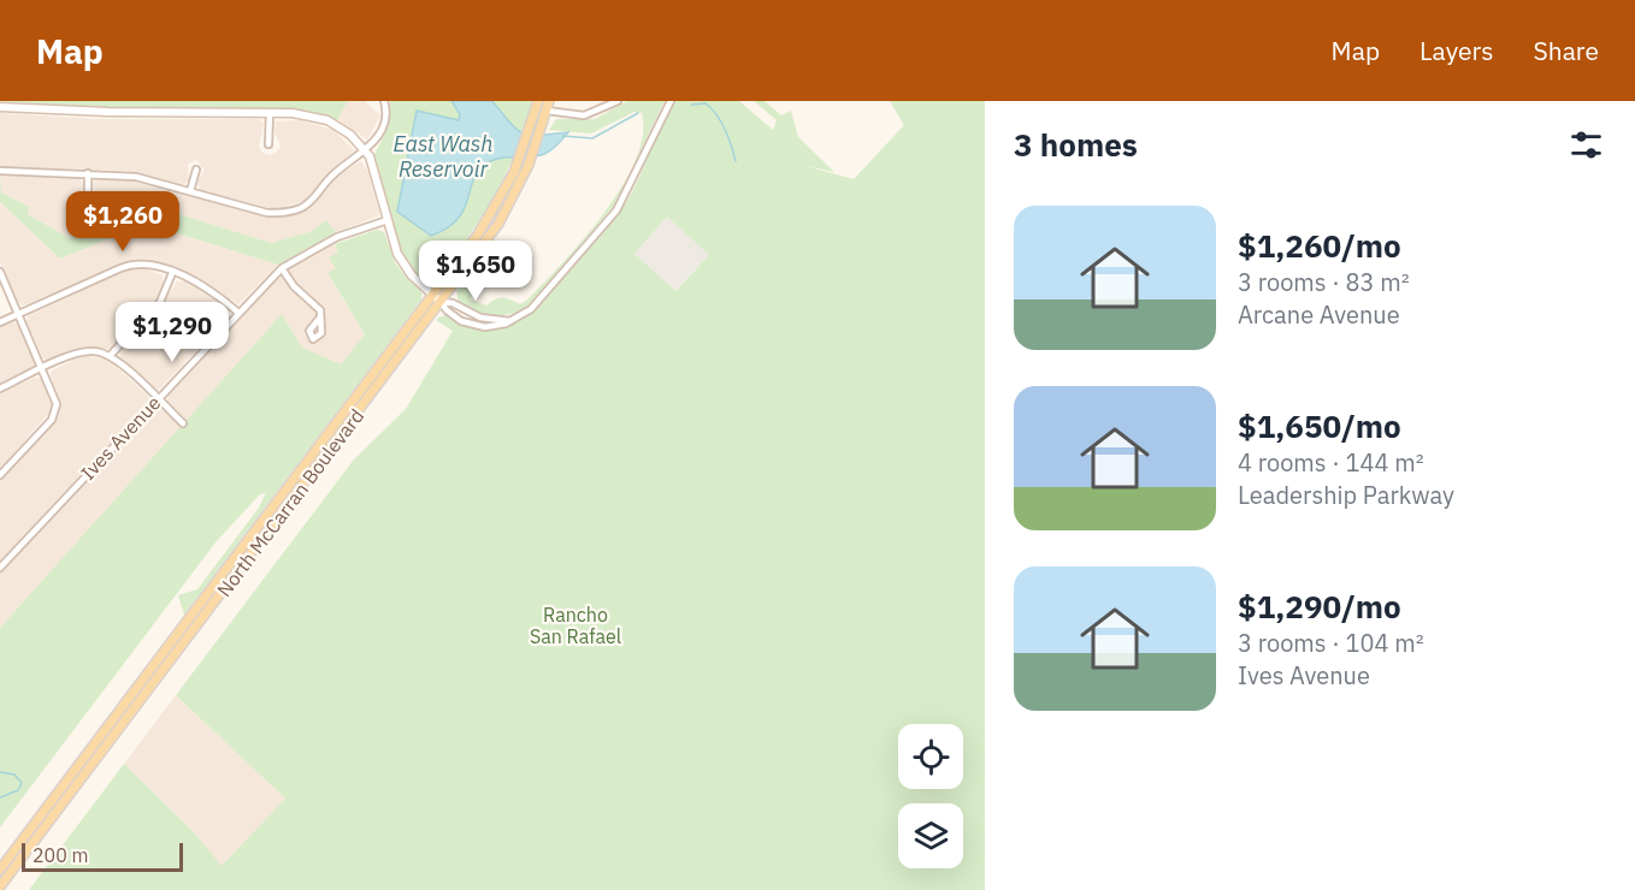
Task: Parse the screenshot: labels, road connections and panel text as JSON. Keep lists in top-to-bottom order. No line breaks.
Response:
{"streets":{"main road":["North McCarran Boulevard"],"street":["Ives Avenue"]},"water":["East Wash Reservoir"],"parks":["Rancho San Rafael"],"scale_bar":"200 m","page":{"header":"Map","nav":["Map","Layers","Share"],"heading":"3 homes","list":[{"name":"$1,260/mo","note":"3 rooms · 83 m² · Arcane Avenue"},{"name":"$1,650/mo","note":"4 rooms · 144 m² · Leadership Parkway"},{"name":"$1,290/mo","note":"3 rooms · 104 m² · Ives Avenue"}],"price":["$1,260","$1,650","$1,290"],"scale":"200 m"}}
